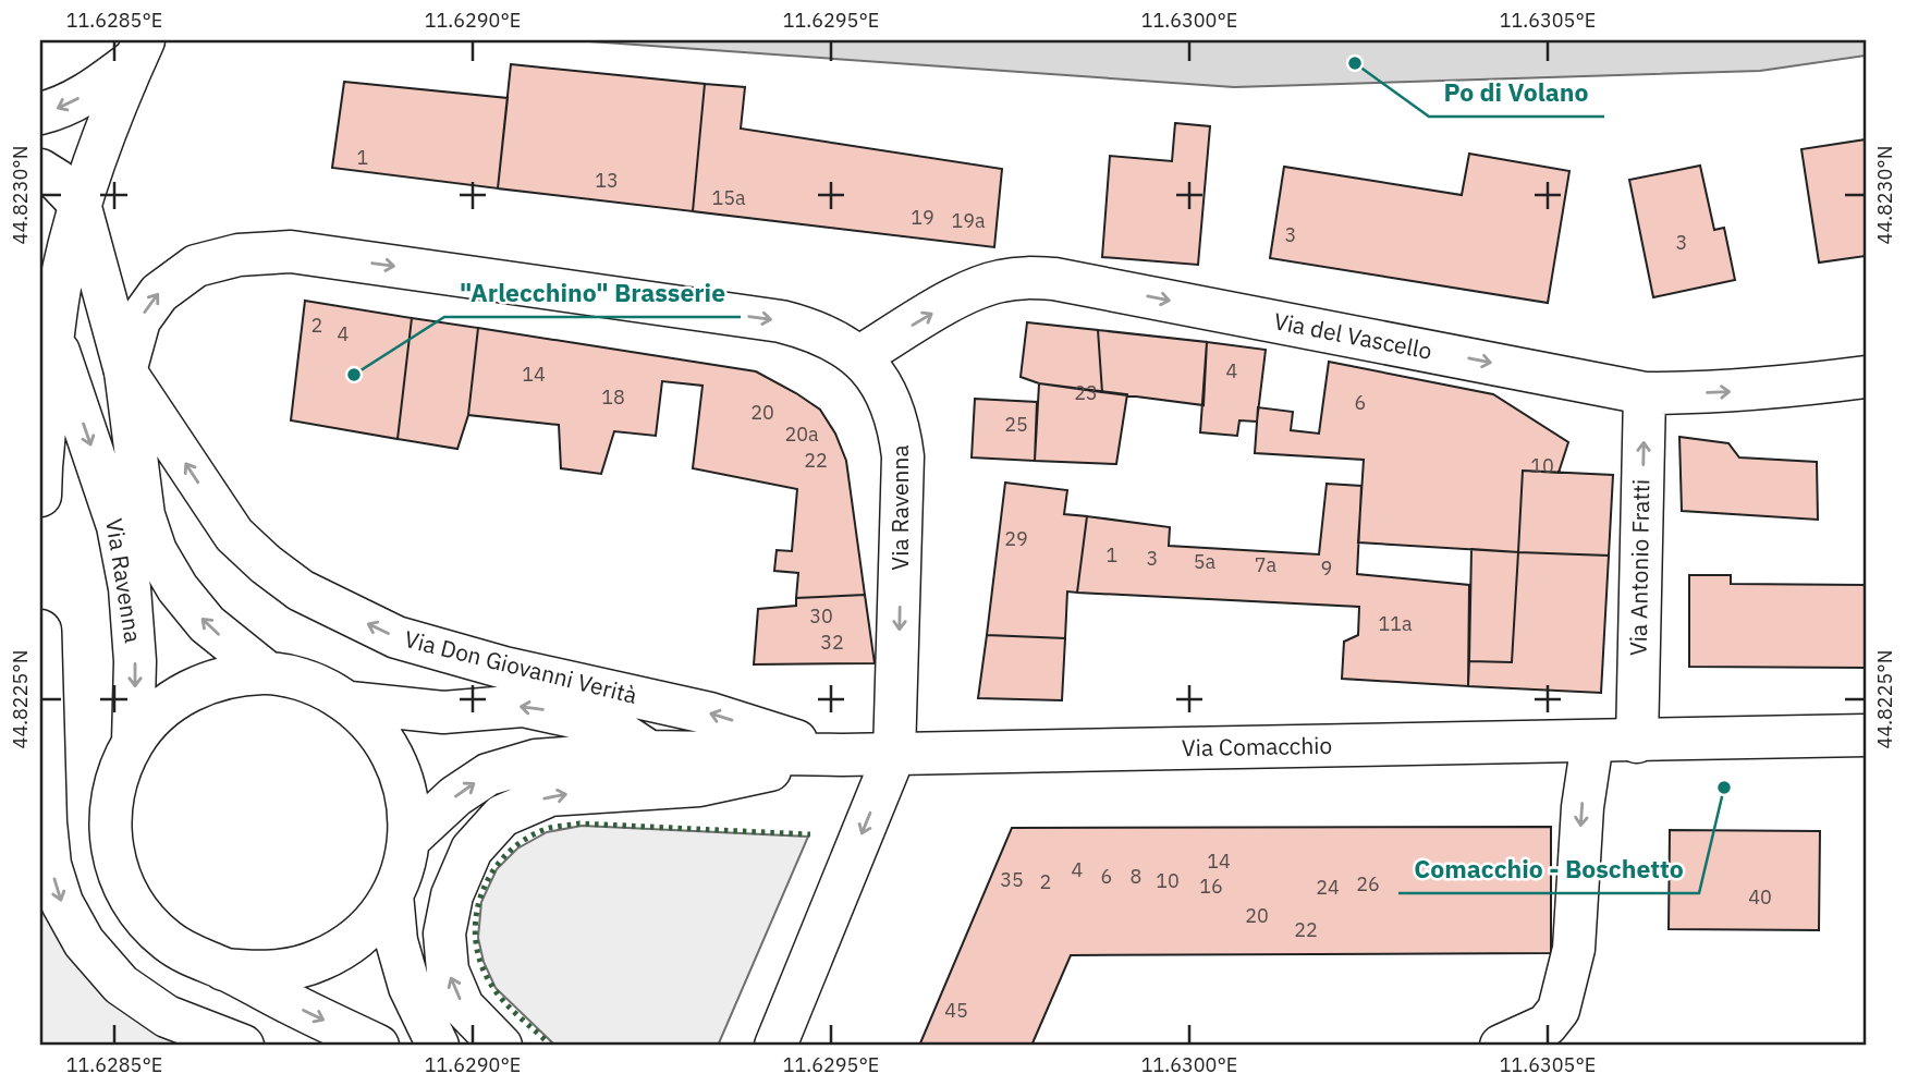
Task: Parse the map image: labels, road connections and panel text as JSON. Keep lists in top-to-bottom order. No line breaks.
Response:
{"streets":{"main road":["Via del Vascello","Via Ravenna","Via Antonio Fratti","Via Don Giovanni Verità","Via Comacchio"]},"crossings":[["Via del Vascello","Via Ravenna"],["Via del Vascello","Via Antonio Fratti"],["Via Ravenna","Via Don Giovanni Verità"],["Via Ravenna","Via Comacchio"],["Via Antonio Fratti","Via Comacchio"],["Via Don Giovanni Verità","Via Comacchio"]],"one_way":["Via del Vascello","Via Antonio Fratti"],"places":["Po di Volano","\"Arlecchino\" Brasserie","Comacchio - Boschetto"],"house_numbers":["1","13","15a","19","19a","3","3","2","4","4","14","23","18","6","20","25","20a","22","10","29","1","3","5a","7a","9","30","11a","32","14","4","6","8","35","10","2","26","16","24","40","20","22","45"],"coordinates":["11.6285°E","11.6290°E","11.6295°E","11.6300°E","11.6305°E","44.8230°N","44.8225°N"]}
